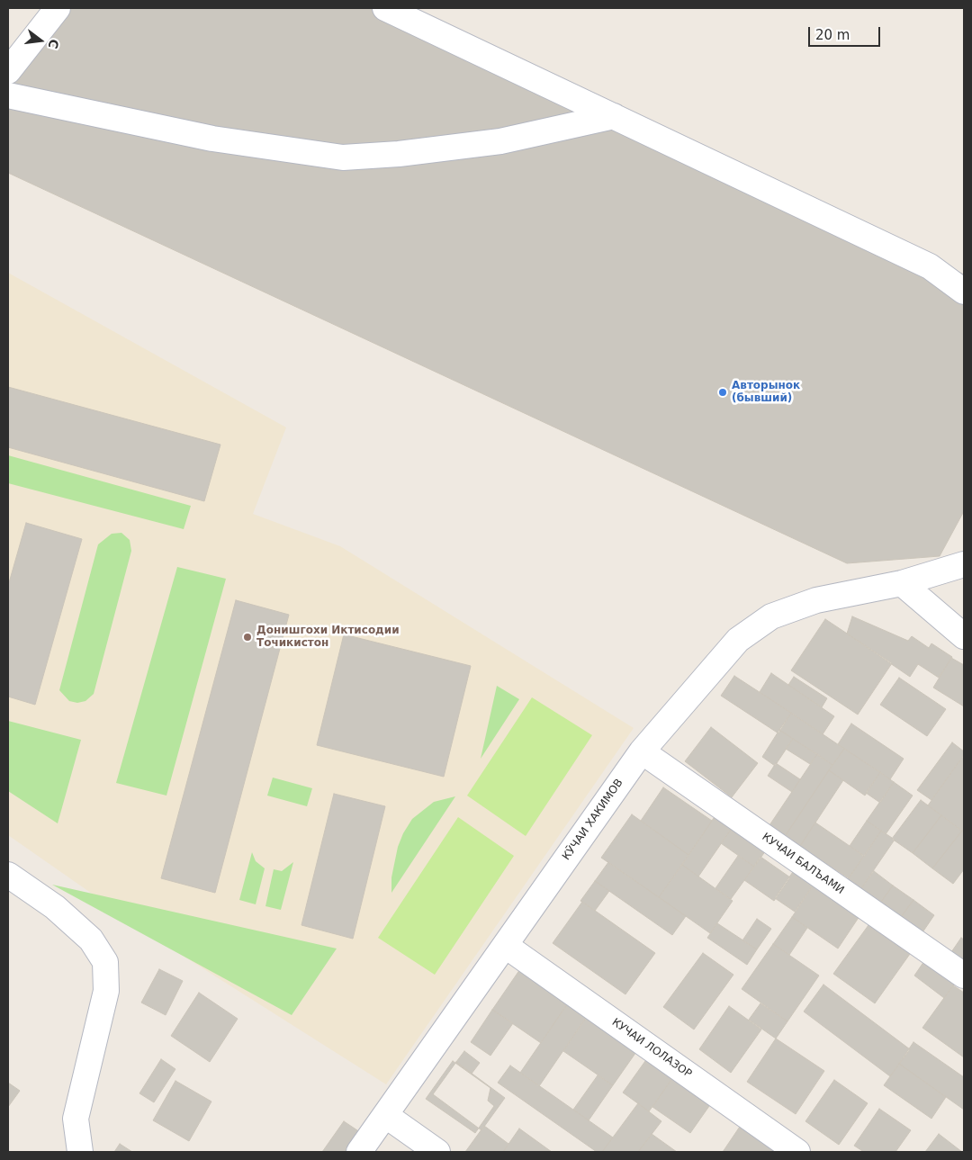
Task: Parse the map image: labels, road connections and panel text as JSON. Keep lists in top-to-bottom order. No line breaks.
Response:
{"streets":{"street":["КӮЧАИ ХАКИМОВ","КУЧАИ БАЛЪАМИ","КУЧАИ ЛОЛАЗОР"]},"crossings":[["КӮЧАИ ХАКИМОВ","КУЧАИ БАЛЪАМИ"],["КӮЧАИ ХАКИМОВ","КУЧАИ ЛОЛАЗОР"]],"places":["Авторынок (бывший)","Донишгохи Иктисодии Точикистон"],"scale_bar":"20 m","north":"right"}
